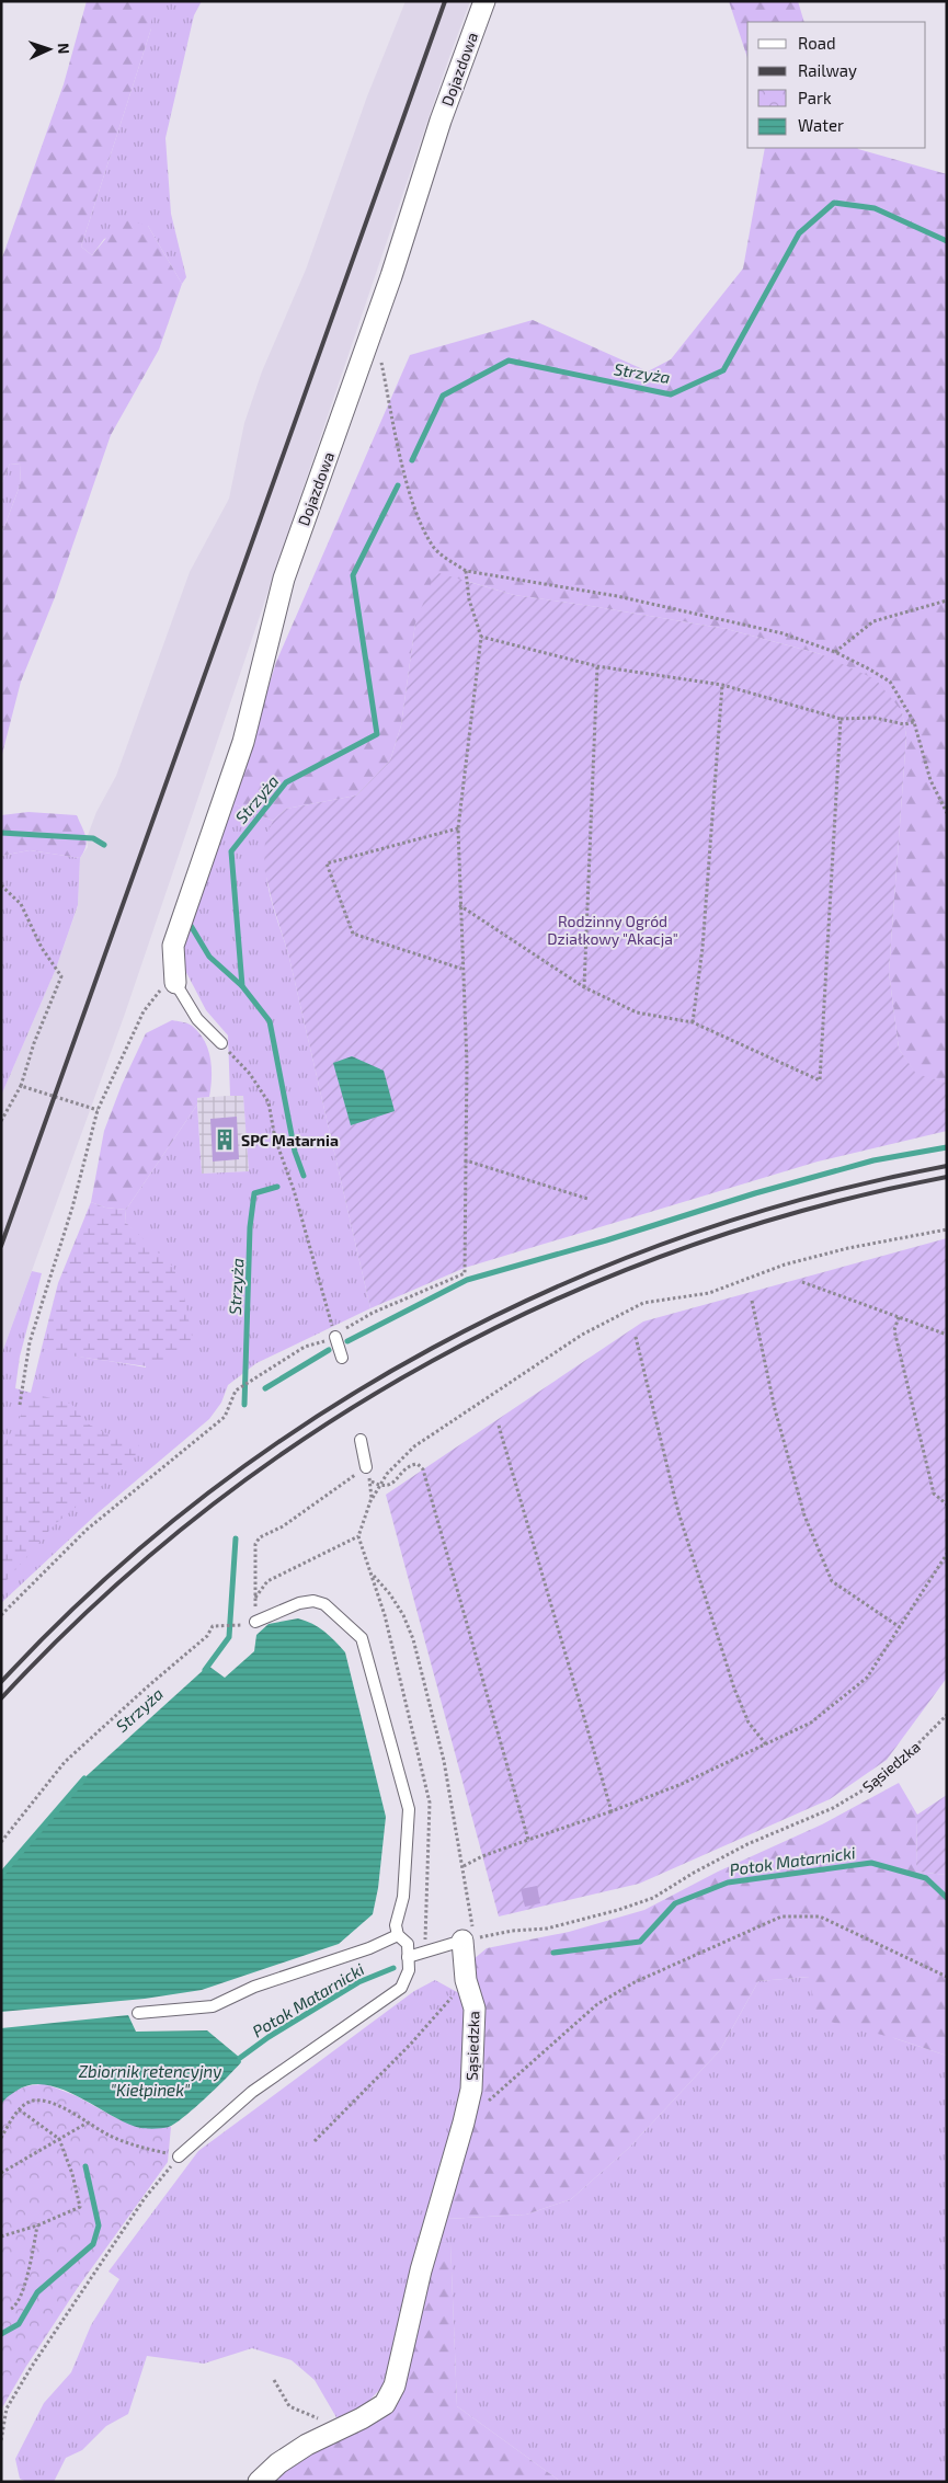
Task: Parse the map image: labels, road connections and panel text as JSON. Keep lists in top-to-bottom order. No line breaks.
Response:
{"streets":{"street":["Dojazdowa","Sąsiedzka"]},"water":["Strzyża","Potok Matarnicki","Zbiornik retencyjny \"Kiełpinek\""],"parks":["Rodzinny Ogród Działkowy \"Akacja\""],"places":{"building":["SPC Matarnia"]},"legend":["Road","Railway","Park","Water"],"north":"right"}
